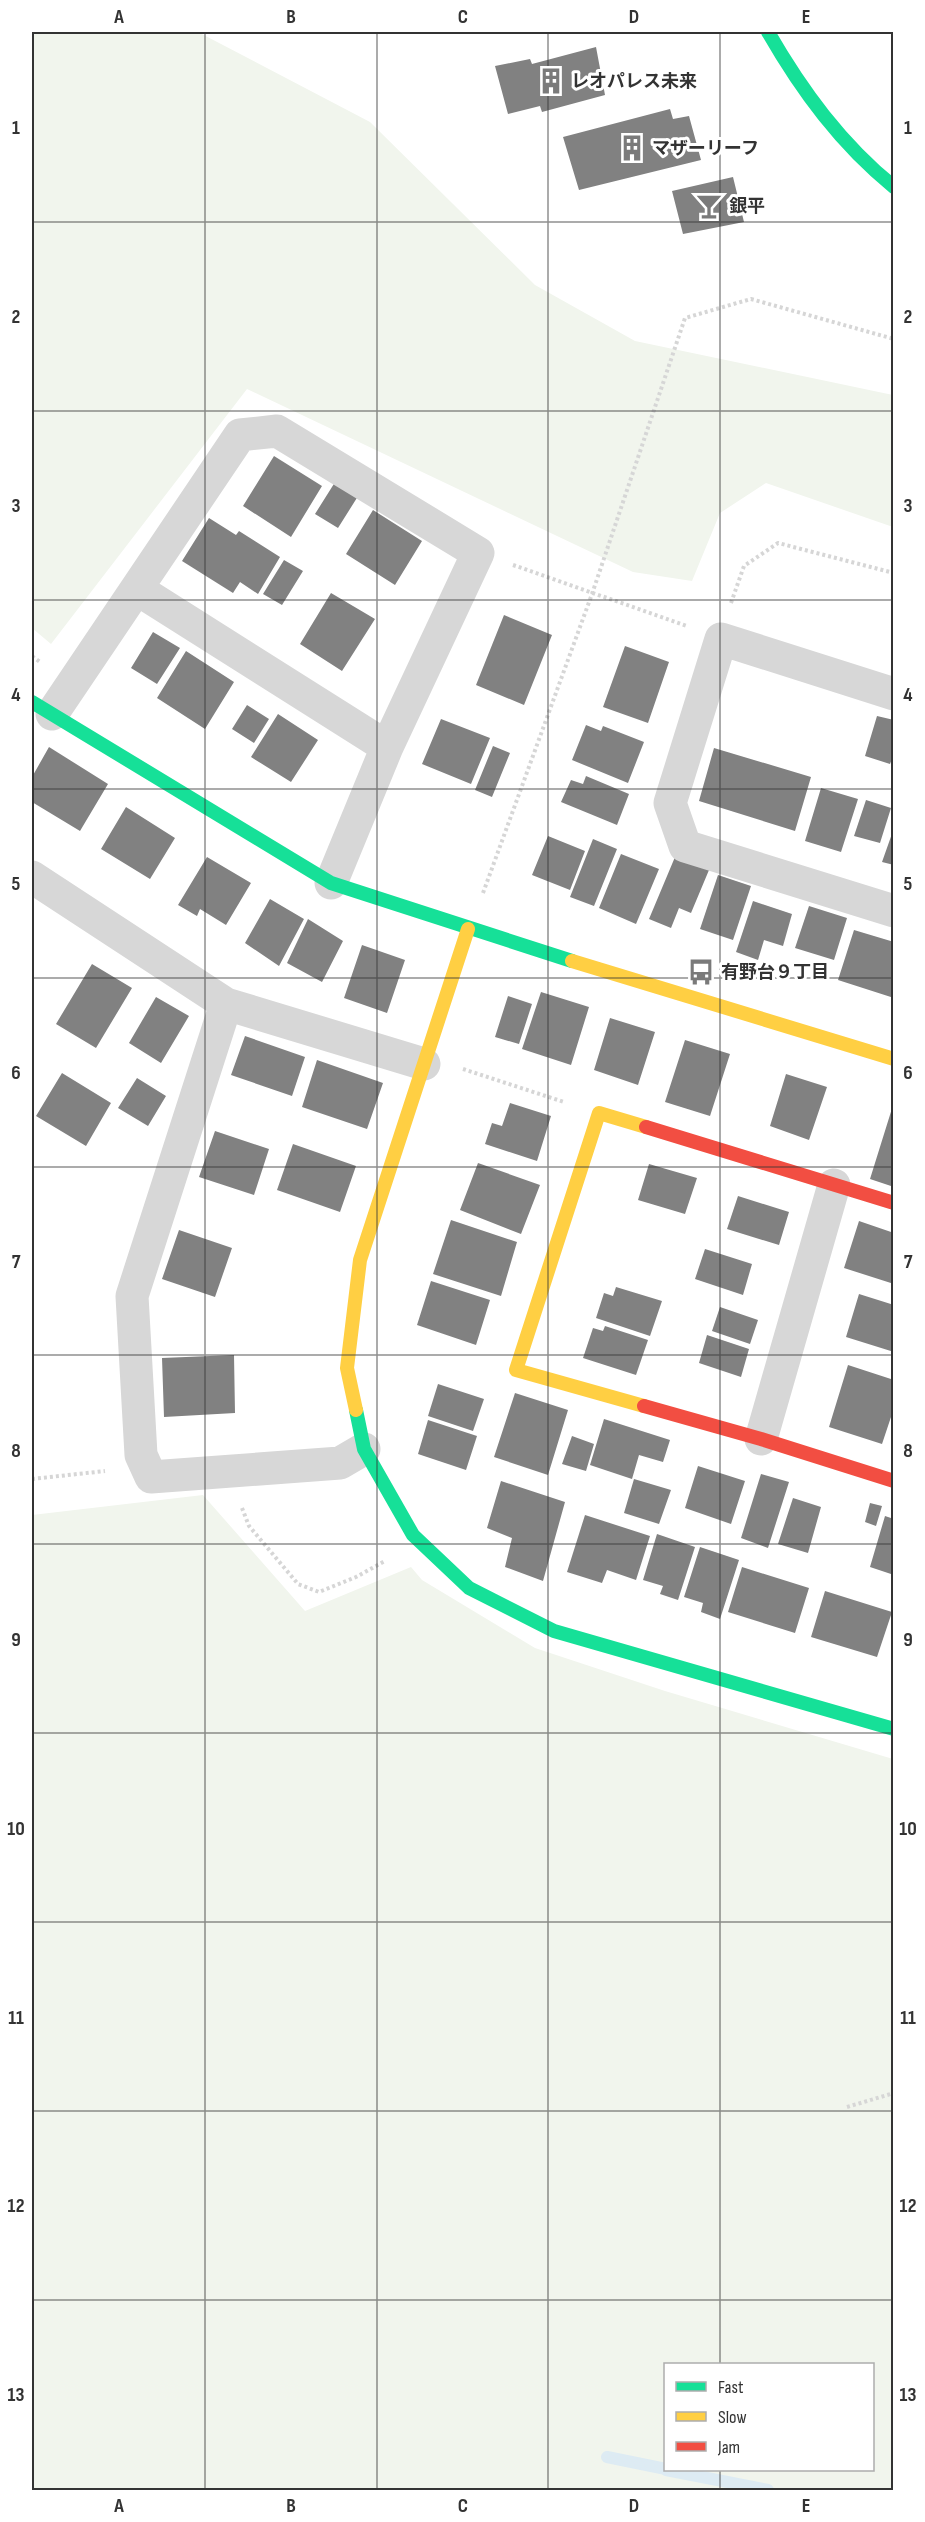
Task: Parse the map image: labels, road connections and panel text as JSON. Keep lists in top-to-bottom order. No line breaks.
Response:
{"places":{"building":["レオパレス未来","マザーリーフ"],"bar":["銀平"],"bus stop":["有野台９丁目"]},"legend":["Fast","Slow","Jam"],"grid":{"columns":["A","B","C","D","E"],"rows":["1","2","3","4","5","6","7","8","9","10","11","12","13"]}}
